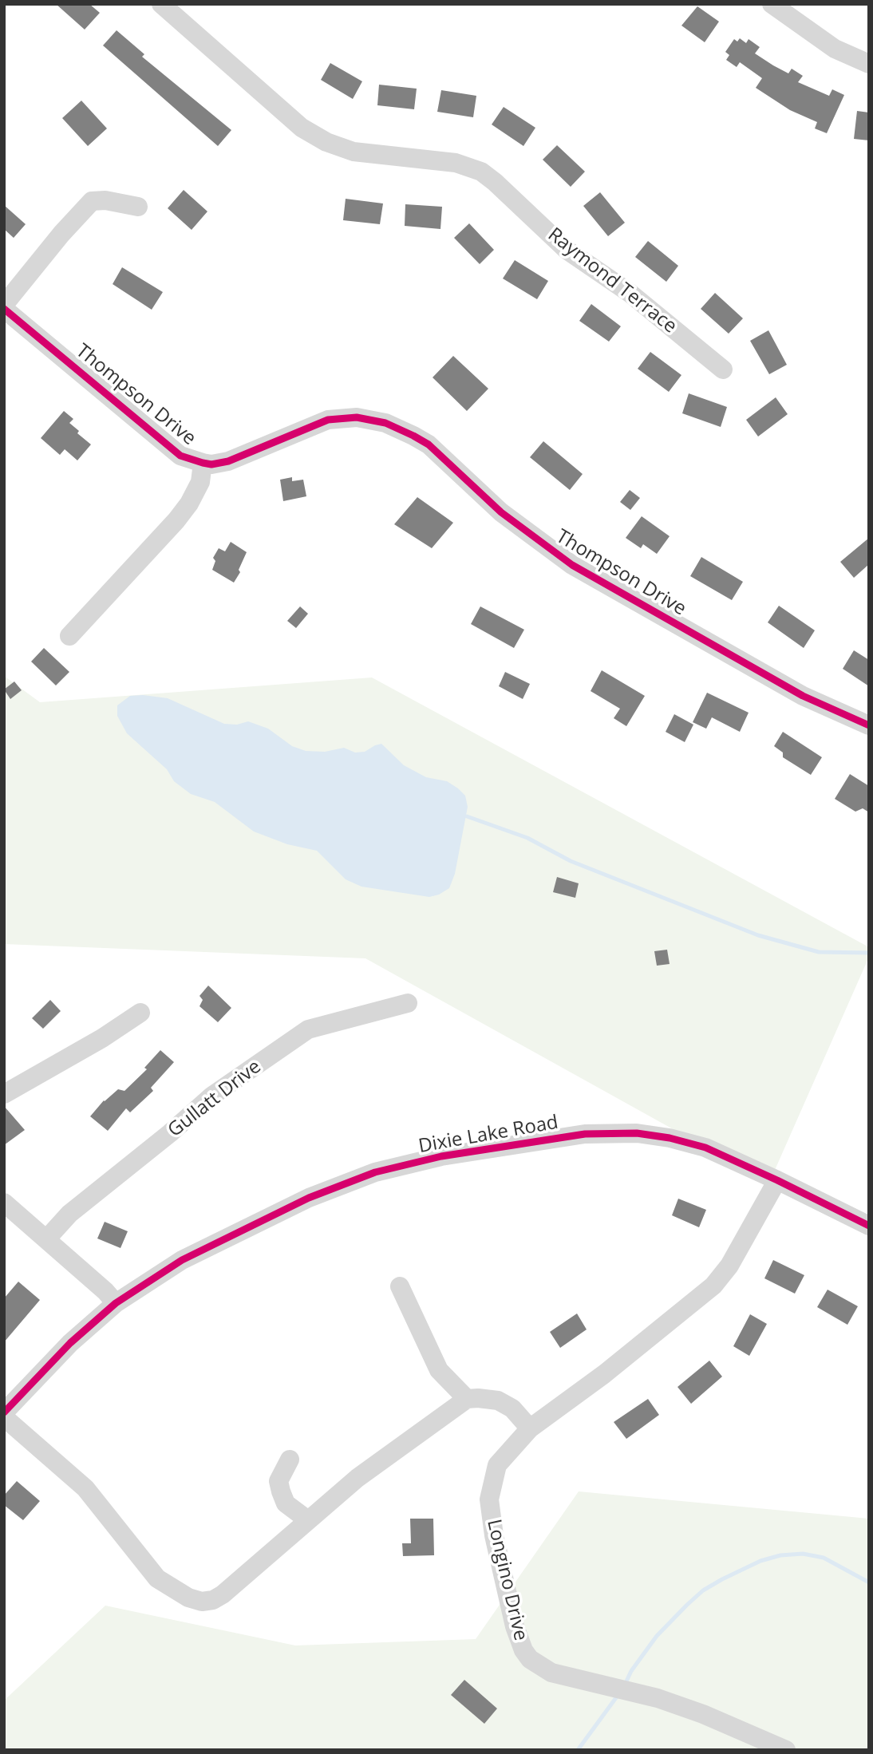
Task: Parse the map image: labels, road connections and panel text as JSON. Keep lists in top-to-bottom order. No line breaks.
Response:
{"streets":{"street":["Raymond Terrace","Thompson Drive","Gullatt Drive","Dixie Lake Road","Longino Drive"]},"crossings":[["Dixie Lake Road","Longino Drive"]]}
